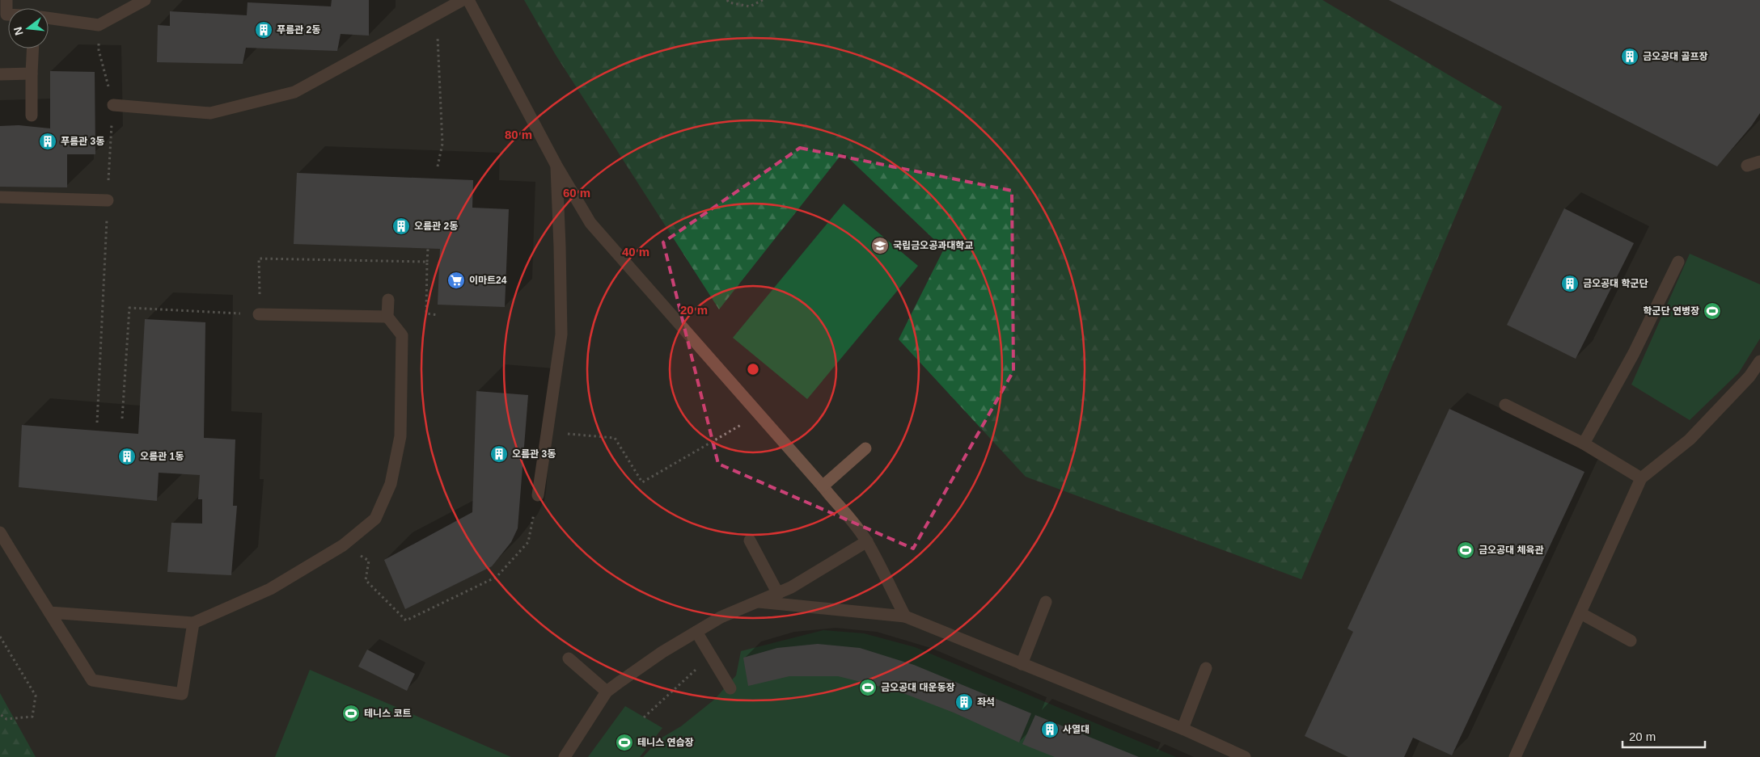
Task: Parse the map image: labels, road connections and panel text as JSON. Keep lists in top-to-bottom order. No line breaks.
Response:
{"places":{"building":["푸름관 2동","금오공대 골프장","푸름관 3동","오름관 2동","금오공대 학군단","오름관 3동","오름관 1동","좌석","사열대"],"school or university":["국립금오공과대학교"],"supermarket":["이마트24"],"sports":["학군단 연병장","금오공대 체육관","금오공대 대운동장","테니스 코트","테니스 연습장"]},"scale_bar":"20 m","north":"left","rings":["80 m","60 m","40 m","20 m"]}
